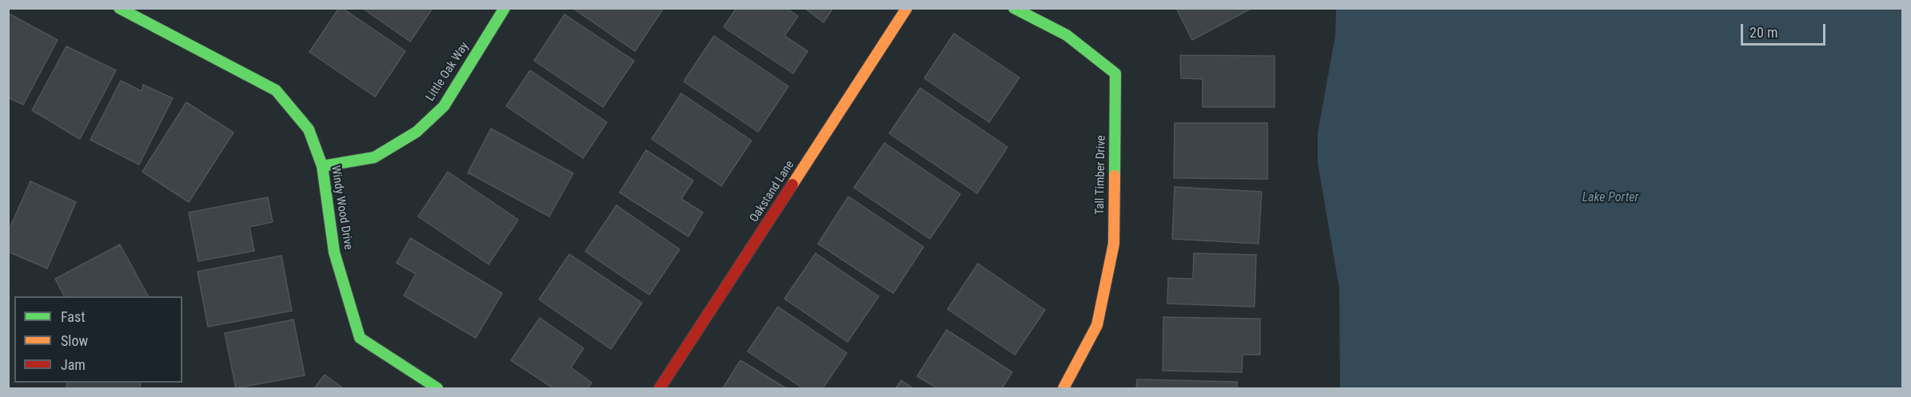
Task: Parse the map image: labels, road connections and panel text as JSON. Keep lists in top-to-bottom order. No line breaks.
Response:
{"streets":{"street":["Little Oak Way","Tall Timber Drive","Oakstand Lane","Windy Wood Drive"]},"crossings":[["Little Oak Way","Windy Wood Drive"]],"water":["Lake Porter"],"legend":["Fast","Slow","Jam"],"scale_bar":"20 m"}
